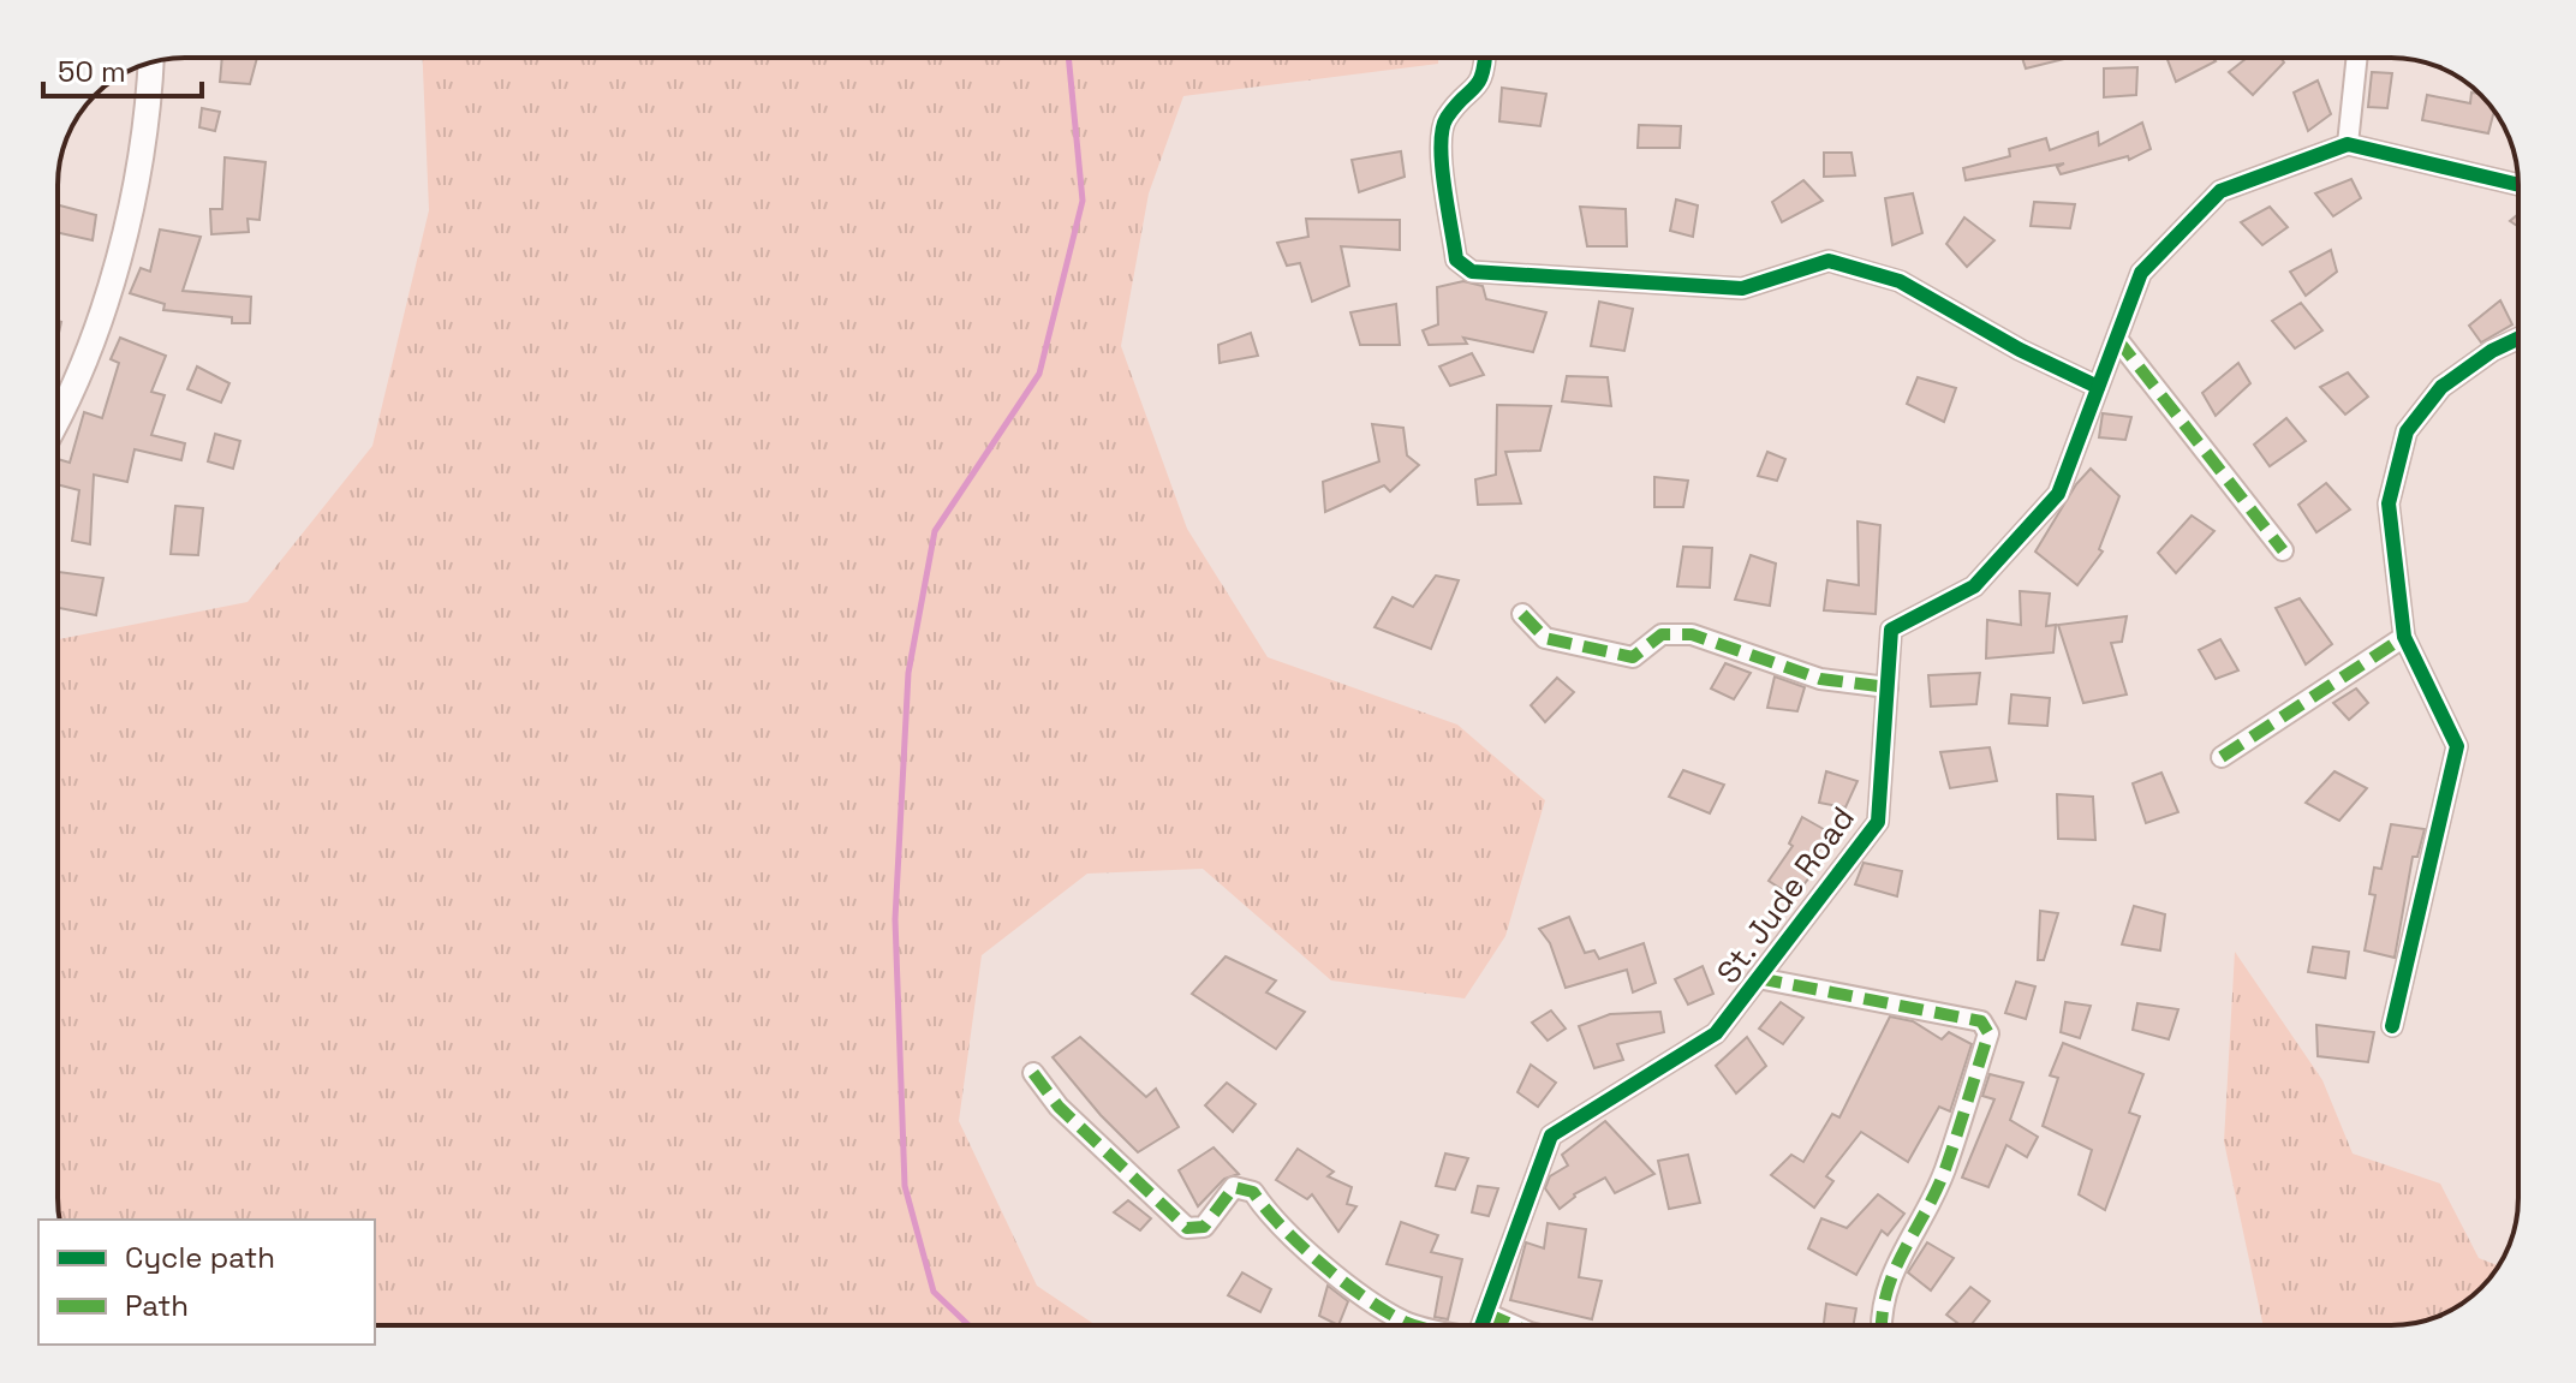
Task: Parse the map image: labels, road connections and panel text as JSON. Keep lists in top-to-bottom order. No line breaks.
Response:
{"streets":{"street":["St. Jude Road"]},"legend":["Cycle path","Path"],"scale_bar":"50 m"}
